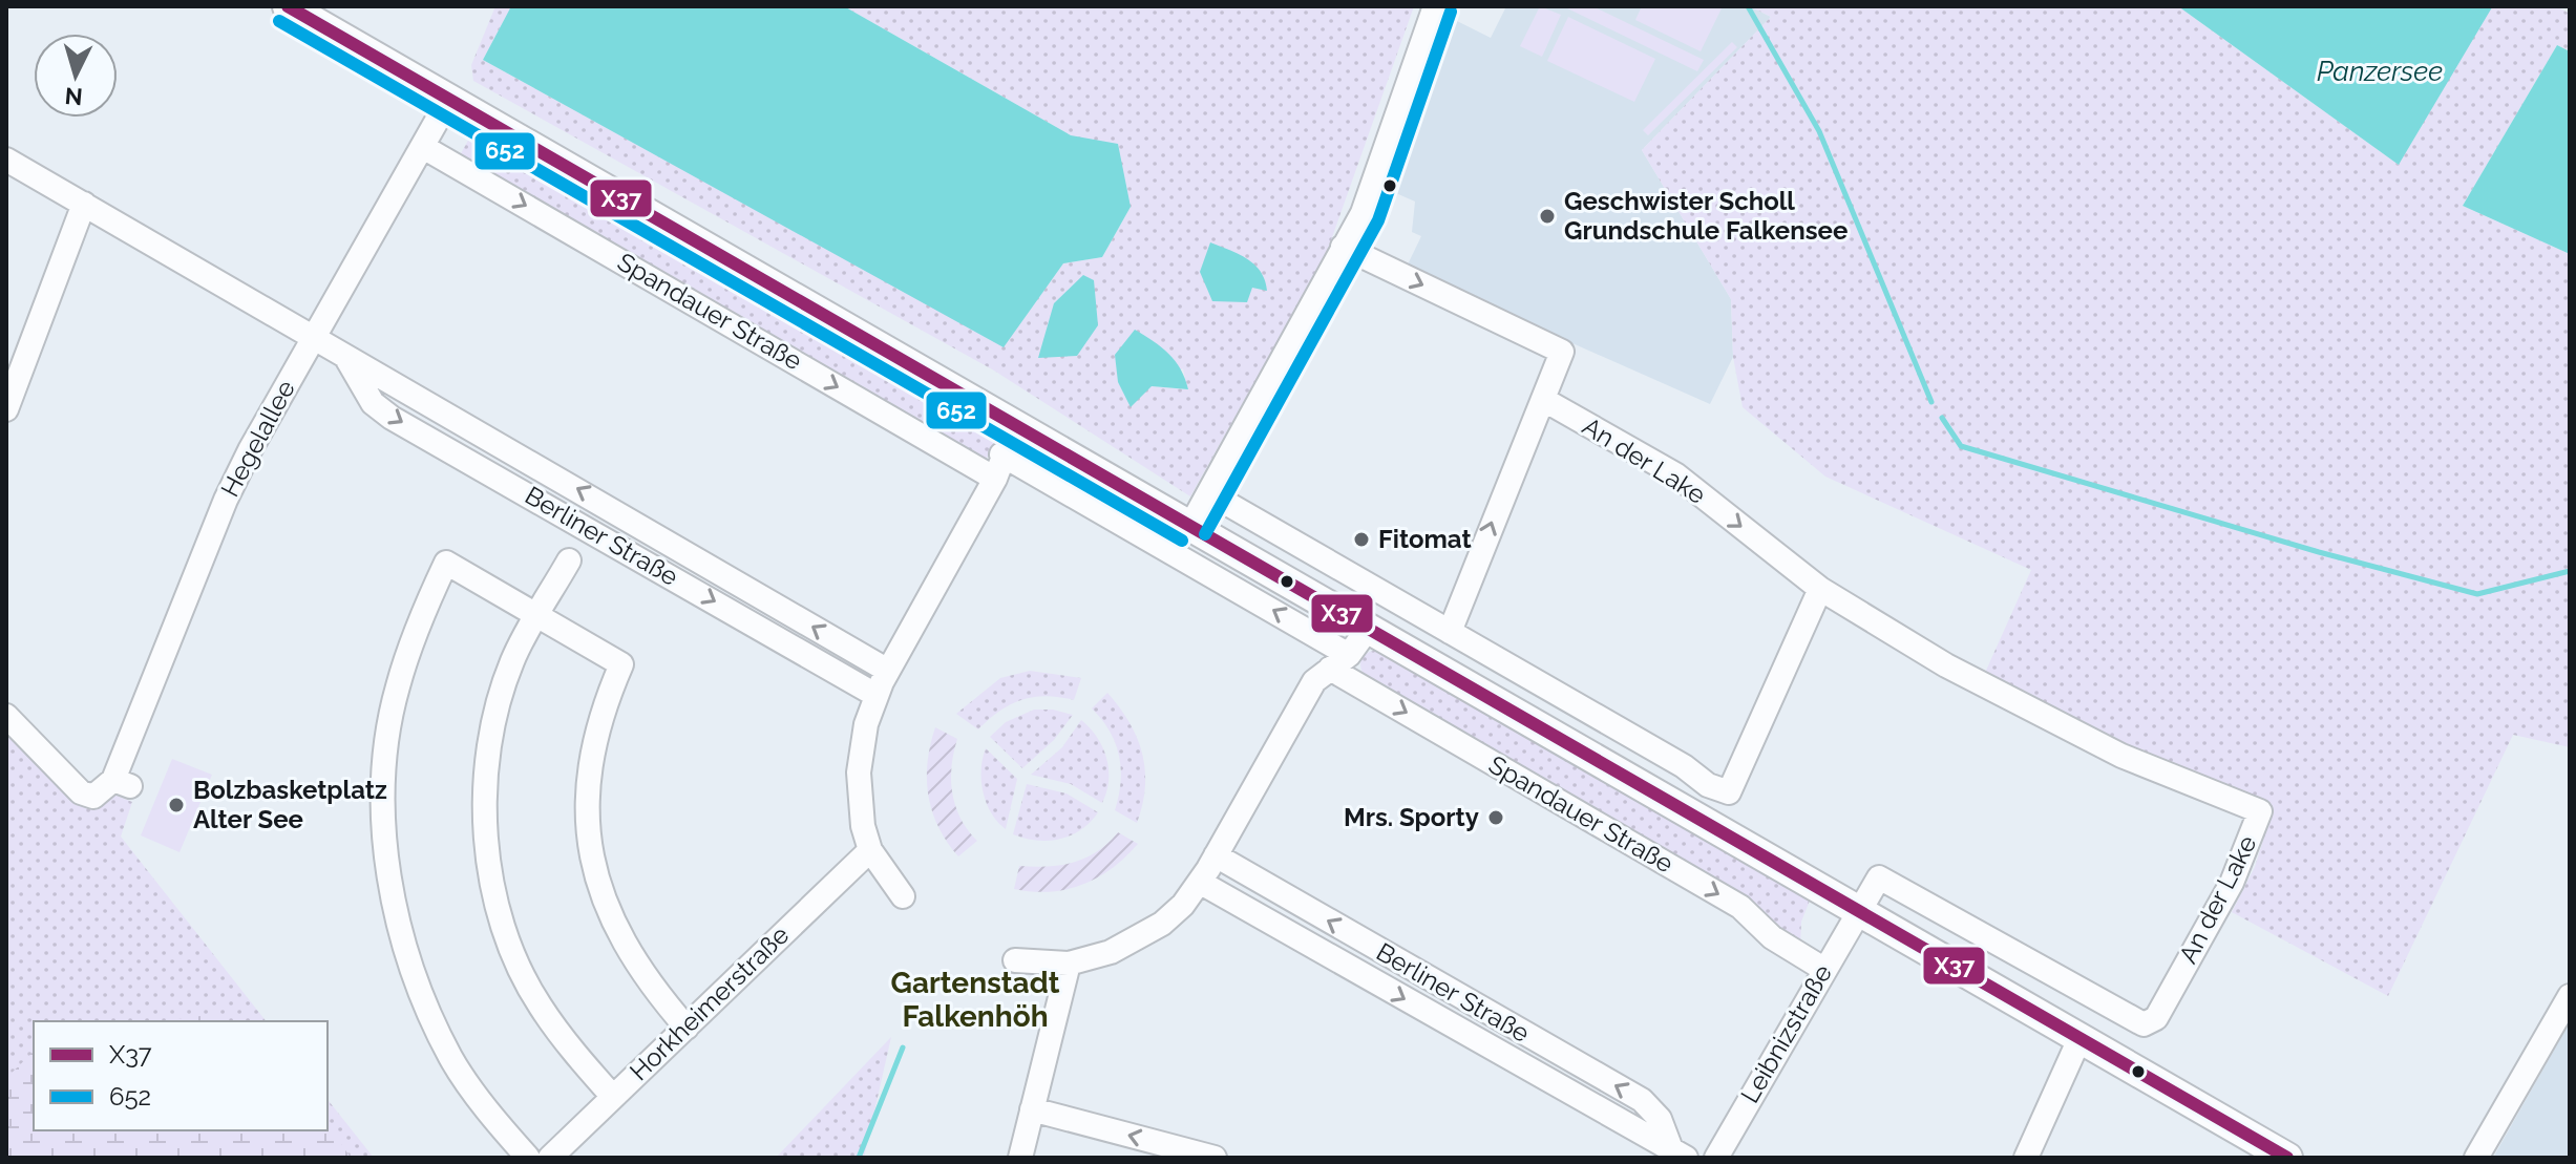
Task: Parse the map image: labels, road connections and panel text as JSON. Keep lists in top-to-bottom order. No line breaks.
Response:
{"streets":{"street":["Spandauer Straße","Hegelallee","An der Lake","Berliner Straße","Horkheimerstraße","Leibnizstraße"]},"crossings":[["Spandauer Straße","Hegelallee"],["Spandauer Straße","Leibnizstraße"],["Hegelallee","Berliner Straße"],["An der Lake","Leibnizstraße"]],"districts":["Gartenstadt Falkenhöh"],"water":["Panzersee"],"places":["Geschwister Scholl Grundschule Falkensee","Fitomat","Bolzbasketplatz Alter See","Mrs. Sporty"],"lines":["transit line X37","transit line 652"],"legend":["X37","652"],"north":"bottom"}
